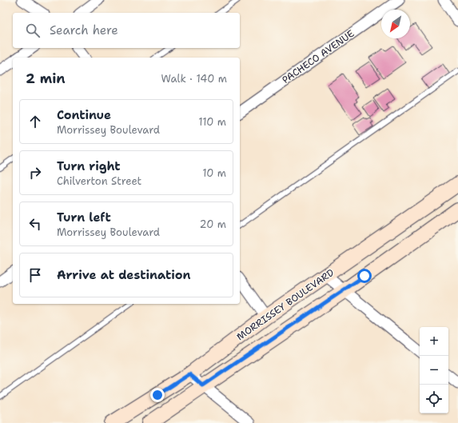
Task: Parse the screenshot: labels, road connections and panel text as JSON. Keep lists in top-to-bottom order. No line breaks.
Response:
{"streets":{"main road":["MORRISSEY BOULEVARD"],"street":["PACHECO AVENUE"]},"north":"bottom left","page":{"search":"Search here","heading":["2 min","Walk · 140 m"],"list":[["Continue","Morrissey Boulevard","110 m"],["Turn right","Chilverton Street","10 m"],["Turn left","Morrissey Boulevard","20 m"],"Arrive at destination"],"map_buttons":["+","−"]}}
